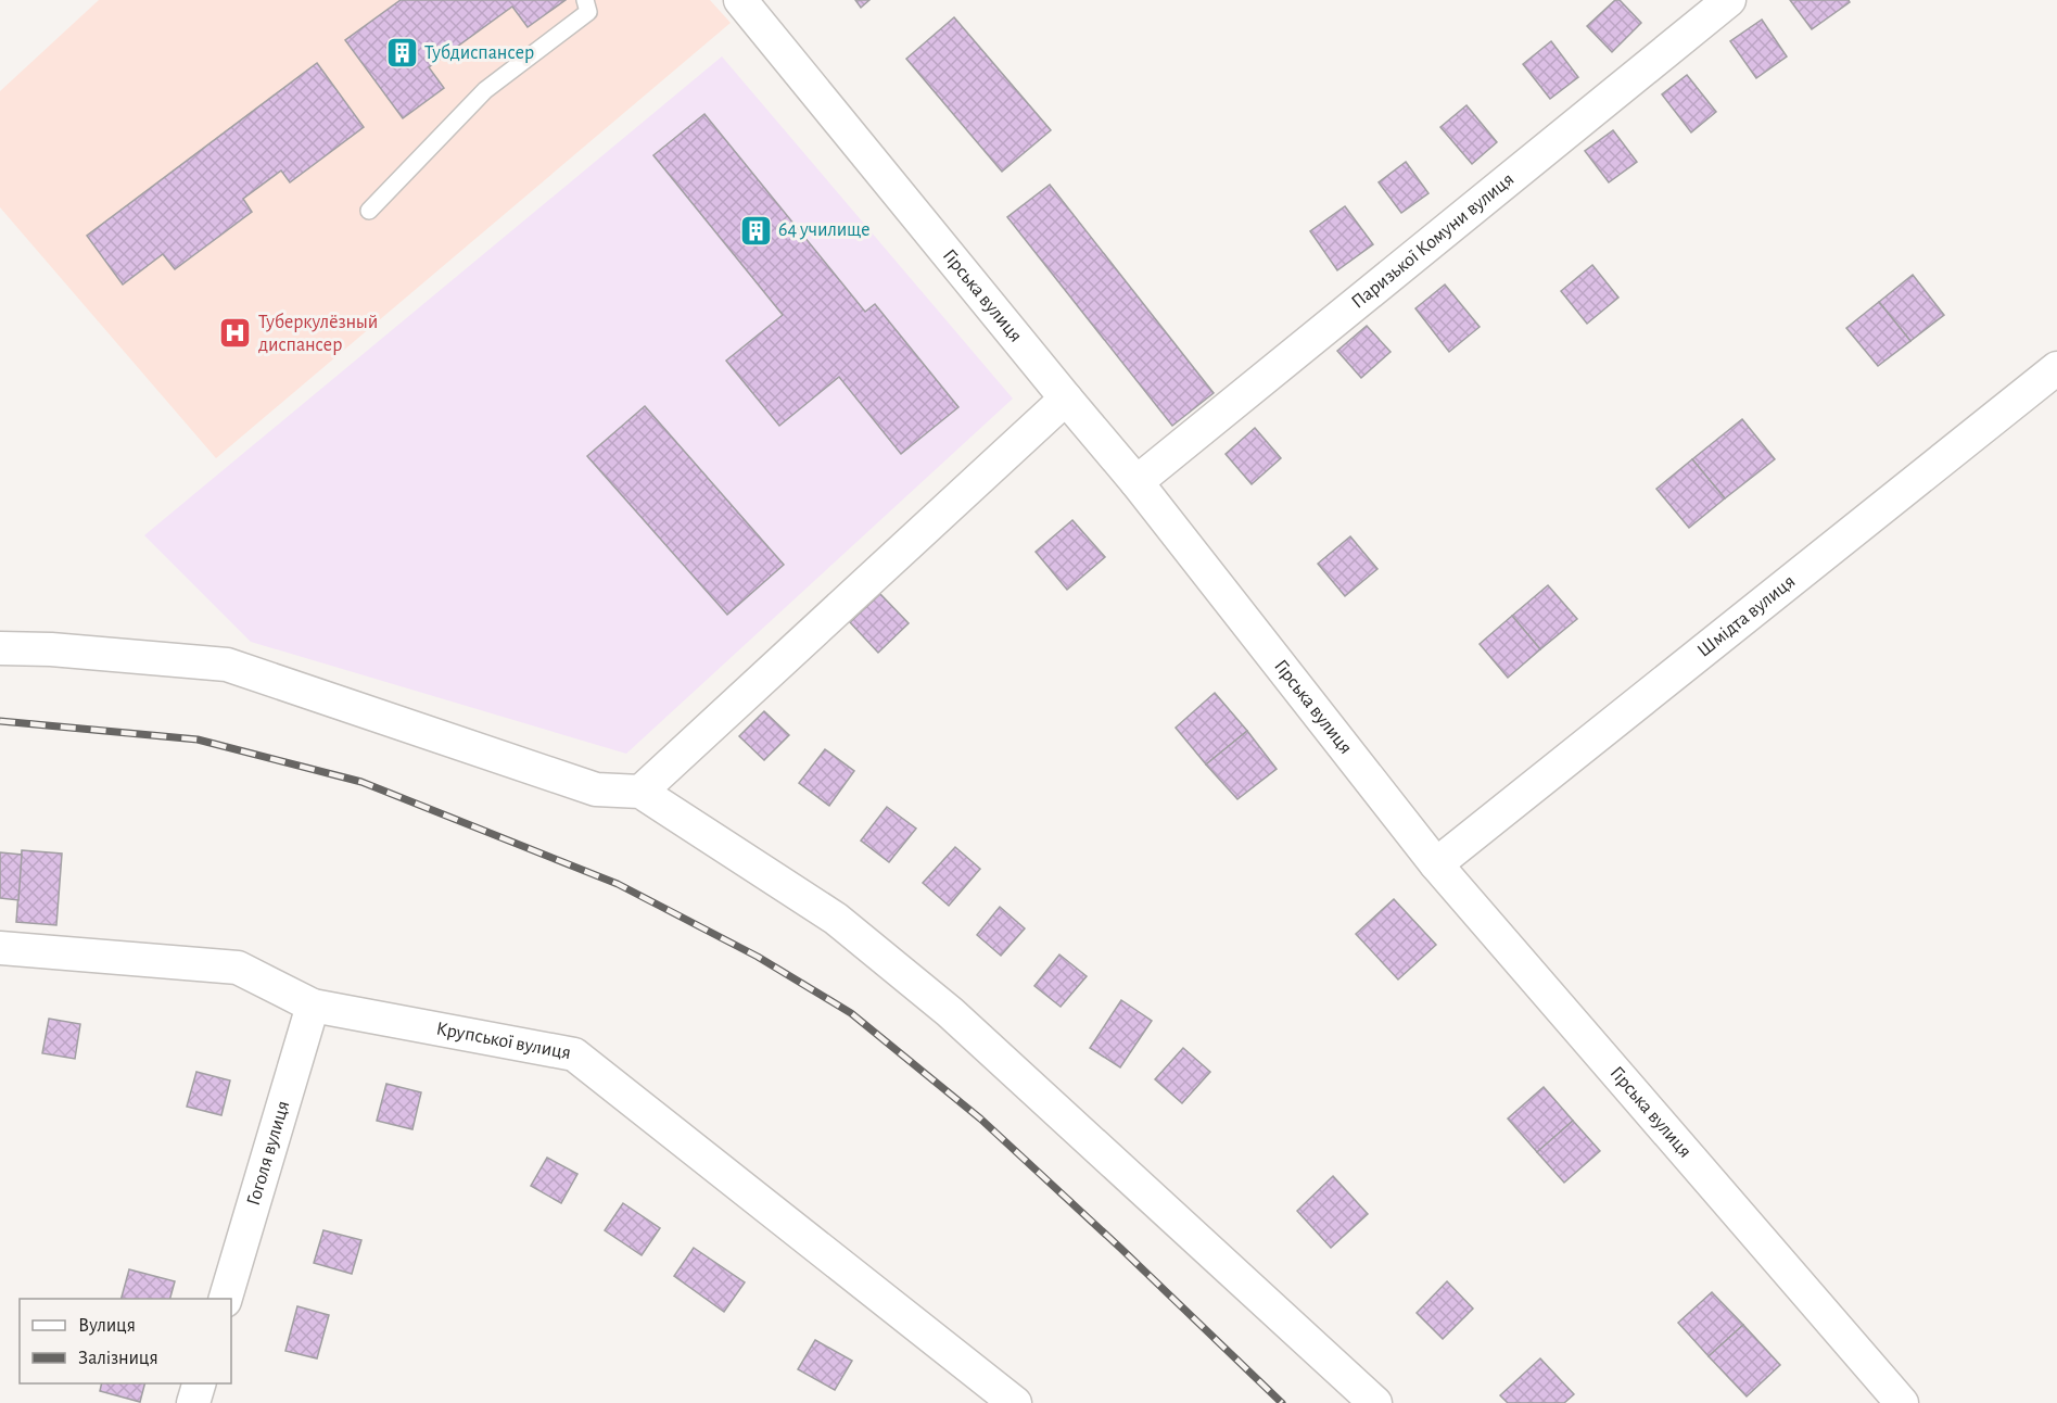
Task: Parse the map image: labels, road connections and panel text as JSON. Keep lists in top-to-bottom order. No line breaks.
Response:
{"streets":{"street":["Паризької Комуни вулиця","Гірська вулиця","Шмідта вулиця","Крупської вулиця","Гоголя вулиця"]},"crossings":[["Паризької Комуни вулиця","Гірська вулиця"],["Гірська вулиця","Шмідта вулиця"],["Крупської вулиця","Гоголя вулиця"]],"places":{"building":["Тубдиспансер","64 училище"],"hospital":["Туберкулёзный диспансер"]},"legend":["Вулиця","Залізниця"]}
